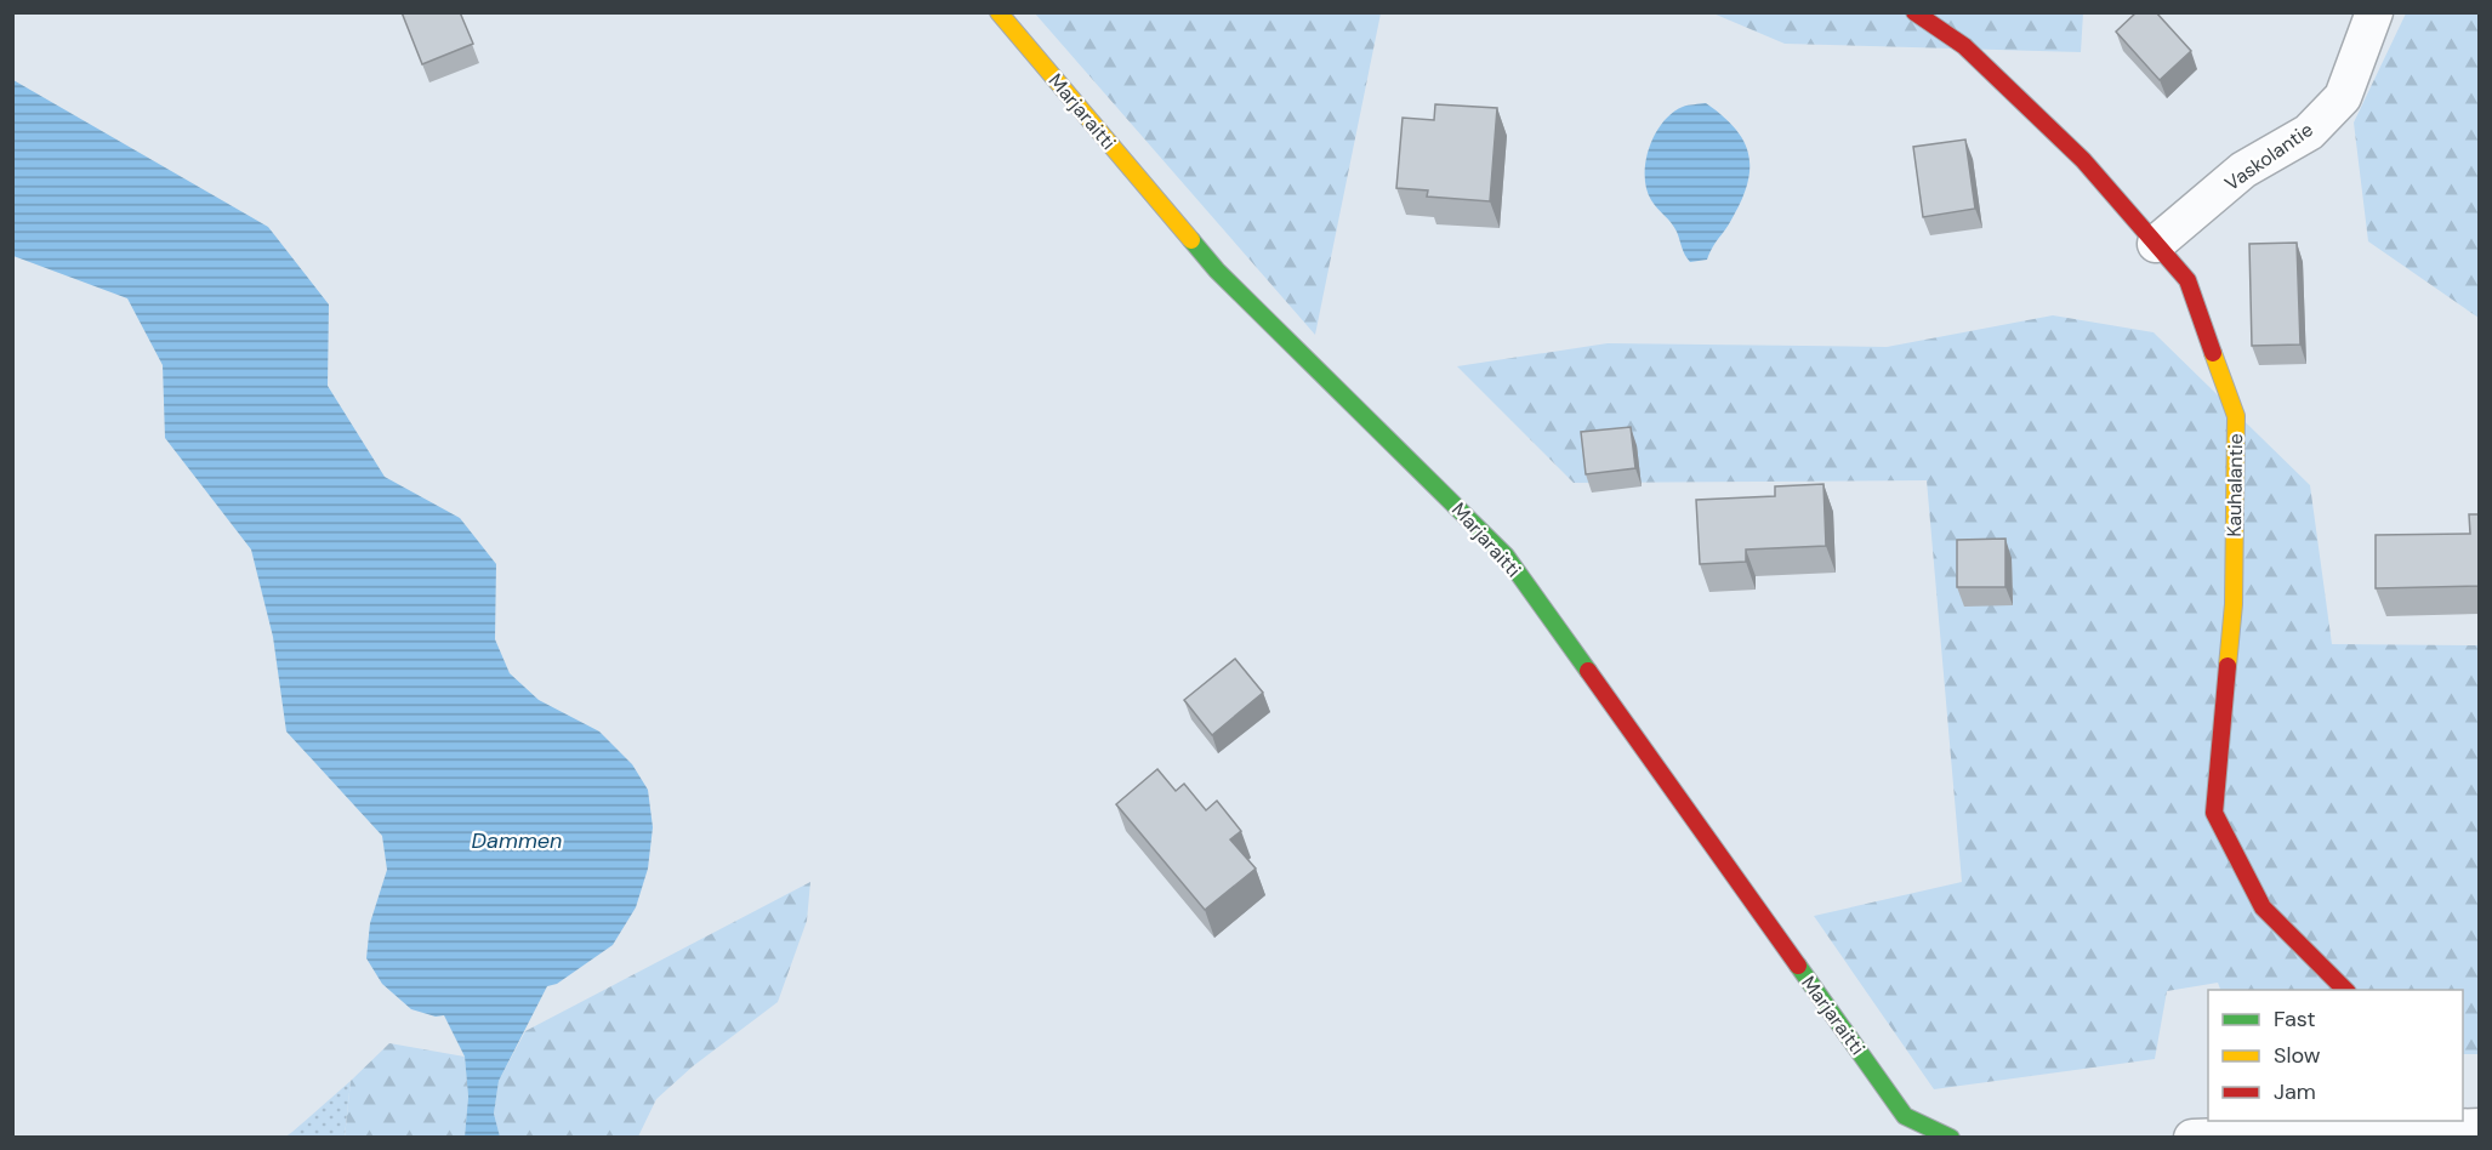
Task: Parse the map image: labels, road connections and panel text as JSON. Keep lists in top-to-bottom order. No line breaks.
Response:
{"streets":{"street":["Marjaraitti","Vaskolantie","Kauhalantie"]},"crossings":[["Vaskolantie","Kauhalantie"]],"water":["Dammen"],"legend":["Fast","Slow","Jam"]}
